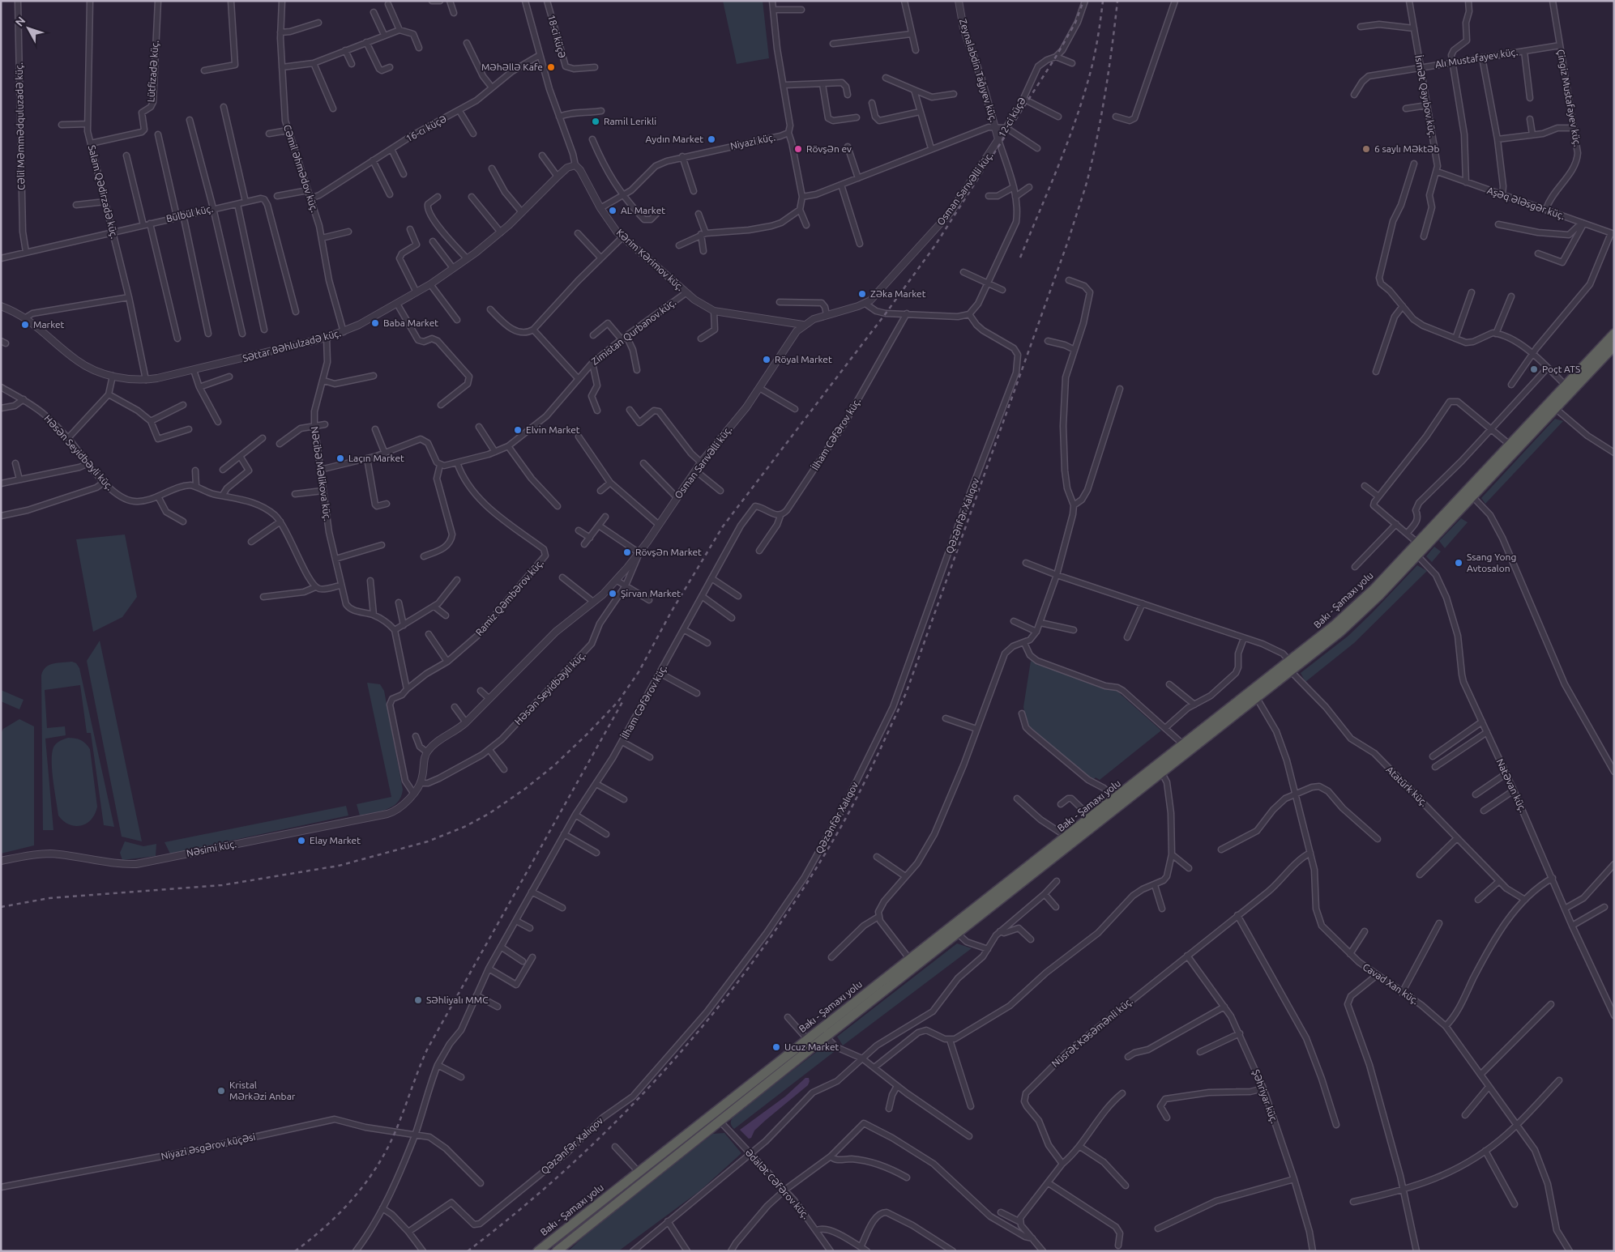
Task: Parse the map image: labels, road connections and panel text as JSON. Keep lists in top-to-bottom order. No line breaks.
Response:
{"streets":{"highway":["Bakı - Şamaxı yolu"],"street":["18-ci küçə","Alı Mustafayev küç.","Zeynalabdin Tağıyev küç.","Lütfizadə küç.","İsmət Qayıbov küç.","Çingiz Mustafayev küç.","12-ci küçə","Cəlil Məmmədquluzadə küç.","16-cı küçə","Niyazi küç.","Cəmil Əhmədov küç.","Osman Sarıvəlli küç.","Salam Qədirzadə küç.","Aşəq Ələsgər küç.","Bülbül küç.","Kərim Kərimov küç.","Zimistan Qurbanov küç.","Səttar Bəhlulzadə küç.","İlham Cəfərov küç.","Həsən Seyidbəyli küç.","Nəcibə Məlikova küç.","Qəzənfər Xalıqov","Ramiz Qəmbərov küç.","Natəvan küç.","Atatürk küç.","Nəsimi küç.","Cavad Xan küç.","Nüsrət Kəsəmənli küç.","Şəhriyar küç.","Niyazi Əsgərov küçəsi","Ədalət Cəfərov küç."]},"crossings":[["Alı Mustafayev küç.","İsmət Qayıbov küç."],["Alı Mustafayev küç.","Çingiz Mustafayev küç."],["Zeynalabdin Tağıyev küç.","12-ci küçə"],["Zeynalabdin Tağıyev küç.","Osman Sarıvəlli küç."],["Lütfizadə küç.","Salam Qədirzadə küç."],["İsmət Qayıbov küç.","Aşəq Ələsgər küç."],["Çingiz Mustafayev küç.","Aşəq Ələsgər küç."],["12-ci küçə","Osman Sarıvəlli küç."],["12-ci küçə","Qəzənfər Xalıqov"],["Cəlil Məmmədquluzadə küç.","Bülbül küç."],["16-cı küçə","Cəmil Əhmədov küç."],["16-cı küçə","Kərim Kərimov küç."],["Niyazi küç.","Kərim Kərimov küç."],["Cəmil Əhmədov küç.","Səttar Bəhlulzadə küç."],["Osman Sarıvəlli küç.","Kərim Kərimov küç."],["Osman Sarıvəlli küç.","Həsən Seyidbəyli küç."],["Salam Qədirzadə küç.","Bülbül küç."],["Salam Qədirzadə küç.","Səttar Bəhlulzadə küç."],["Kərim Kərimov küç.","Zimistan Qurbanov küç."],["Kərim Kərimov küç.","Səttar Bəhlulzadə küç."],["Zimistan Qurbanov küç.","Ramiz Qəmbərov küç."],["Səttar Bəhlulzadə küç.","Nəcibə Məlikova küç."],["İlham Cəfərov küç.","Niyazi Əsgərov küçəsi"],["Bakı - Şamaxı yolu","Natəvan küç."],["Bakı - Şamaxı yolu","Atatürk küç."],["Bakı - Şamaxı yolu","Cavad Xan küç."],["Bakı - Şamaxı yolu","Ədalət Cəfərov küç."],["Cavad Xan küç.","Nüsrət Kəsəmənli küç."],["Nüsrət Kəsəmənli küç.","Şəhriyar küç."]],"places":["Məhəllə Kafe","Ramil Lerikli","Aydın Market","Rövşən ev","6 saylı Məktəb","AL Market","Zəka Market","Baba Market","Market","Röyal Market","Poçt ATS","Elvin Market","Laçın Market","Rövşən Market","Ssang Yong Avtosalon","Şirvan Market","Elay Market","Səhliyalı MMC","Ucuz Market","Kristal Mərkəzi Anbar"],"north":"top left"}
